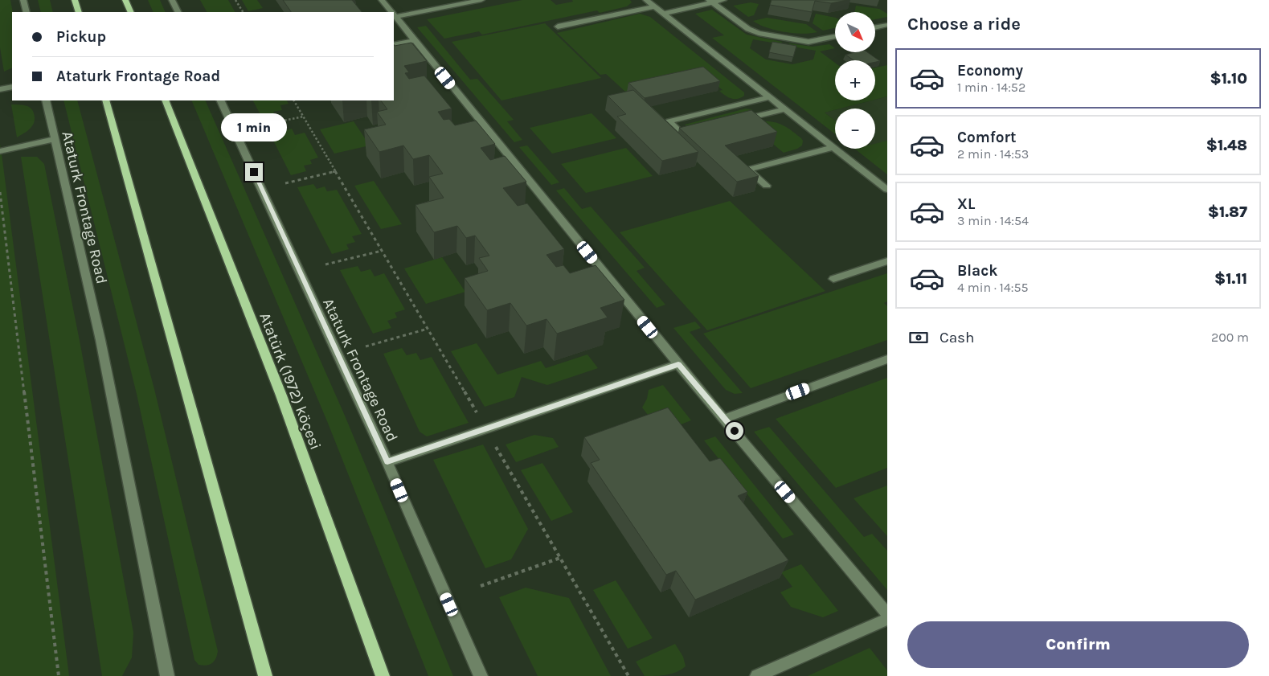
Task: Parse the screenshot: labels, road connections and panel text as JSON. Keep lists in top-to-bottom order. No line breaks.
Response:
{"streets":{"main road":["Atatürk (1972) köçesi"],"street":["Ataturk Frontage Road"]},"north":"bottom right","page":{"heading":"Choose a ride","map_buttons":["+","−"],"banner":["Pickup","Ataturk Frontage Road"],"list":[{"name":"Economy","note":"1 min · 14:52","value":"$1.10"},{"name":"Comfort","note":"2 min · 14:53","value":"$1.48"},{"name":"XL","note":"3 min · 14:54","value":"$1.87"},{"name":"Black","note":"4 min · 14:55","value":"$1.11"}],"bubble":"1 min","pay":["Cash","200 m"],"buttons":"Confirm"}}
